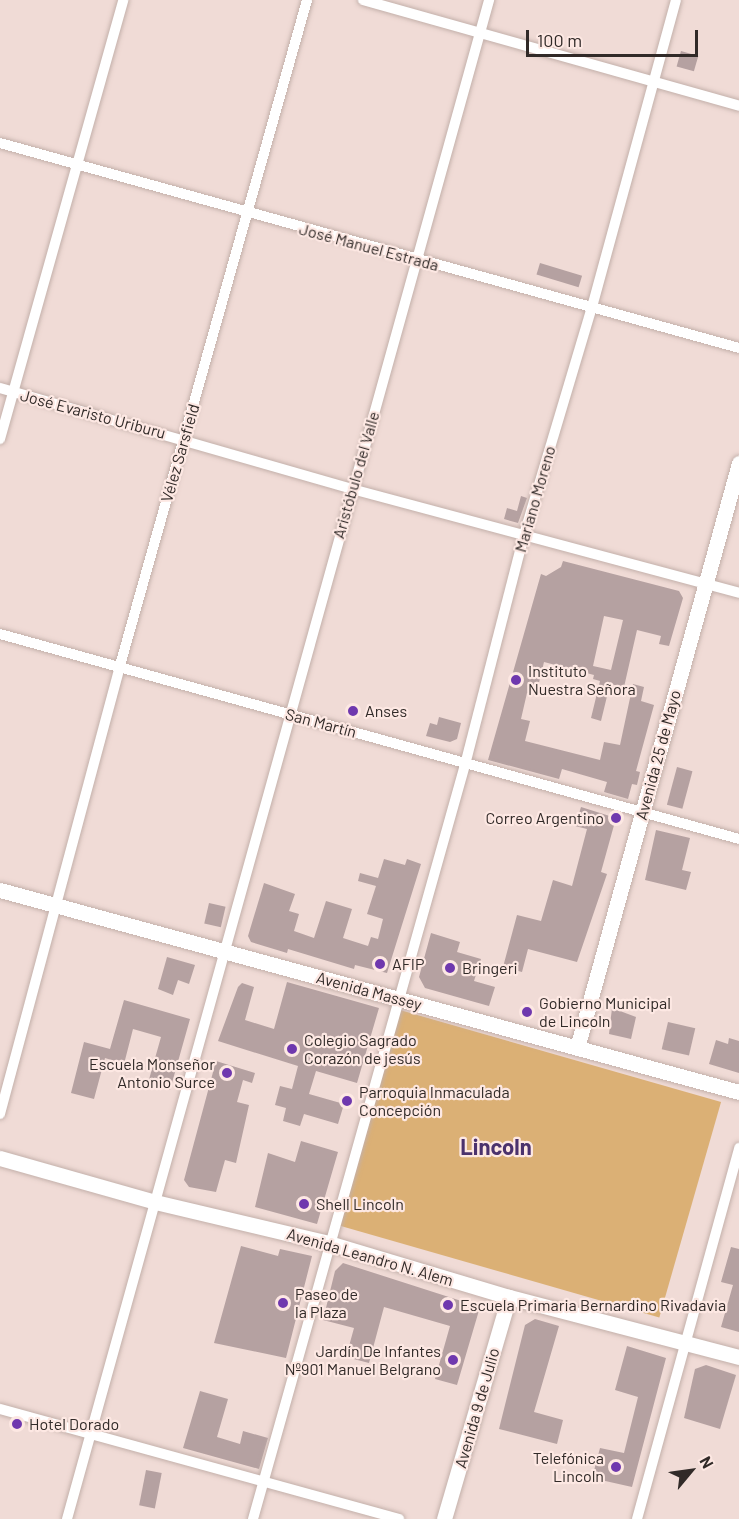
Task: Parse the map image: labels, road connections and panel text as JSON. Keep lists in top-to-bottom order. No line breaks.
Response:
{"streets":{"main road":["Avenida 25 de Mayo","Avenida Massey","Avenida Leandro N. Alem","Avenida 9 de Julio"],"street":["José Manuel Estrada","José Evaristo Uriburu","Vélez Sarsfield","Aristóbulo del Valle","Mariano Moreno","San Martín"]},"crossings":[["José Manuel Estrada","Vélez Sarsfield"],["José Manuel Estrada","Aristóbulo del Valle"],["José Manuel Estrada","Mariano Moreno"],["José Evaristo Uriburu","Vélez Sarsfield"],["José Evaristo Uriburu","Aristóbulo del Valle"],["José Evaristo Uriburu","Mariano Moreno"],["José Evaristo Uriburu","Avenida 25 de Mayo"],["Vélez Sarsfield","San Martín"],["Vélez Sarsfield","Avenida Massey"],["Aristóbulo del Valle","San Martín"],["Aristóbulo del Valle","Avenida Massey"],["Aristóbulo del Valle","Avenida Leandro N. Alem"],["Mariano Moreno","San Martín"],["Mariano Moreno","Avenida Massey"],["Mariano Moreno","Avenida Leandro N. Alem"],["San Martín","Avenida 25 de Mayo"],["Avenida 25 de Mayo","Avenida Massey"],["Avenida Leandro N. Alem","Avenida 9 de Julio"]],"districts":["Lincoln"],"places":["Instituto Nuestra Señora","Anses","Correo Argentino","AFIP","Bringeri","Gobierno Municipal de Lincoln","Colegio Sagrado Corazón de jesús","Escuela Monseñor Antonio Surce","Parroquia Inmaculada Concepción","Shell Lincoln","Paseo de la Plaza","Escuela Primaria Bernardino Rivadavia","Jardín De Infantes Nº901 Manuel Belgrano","Hotel Dorado","Telefónica Lincoln"],"scale_bar":"100 m","north":"top right"}
